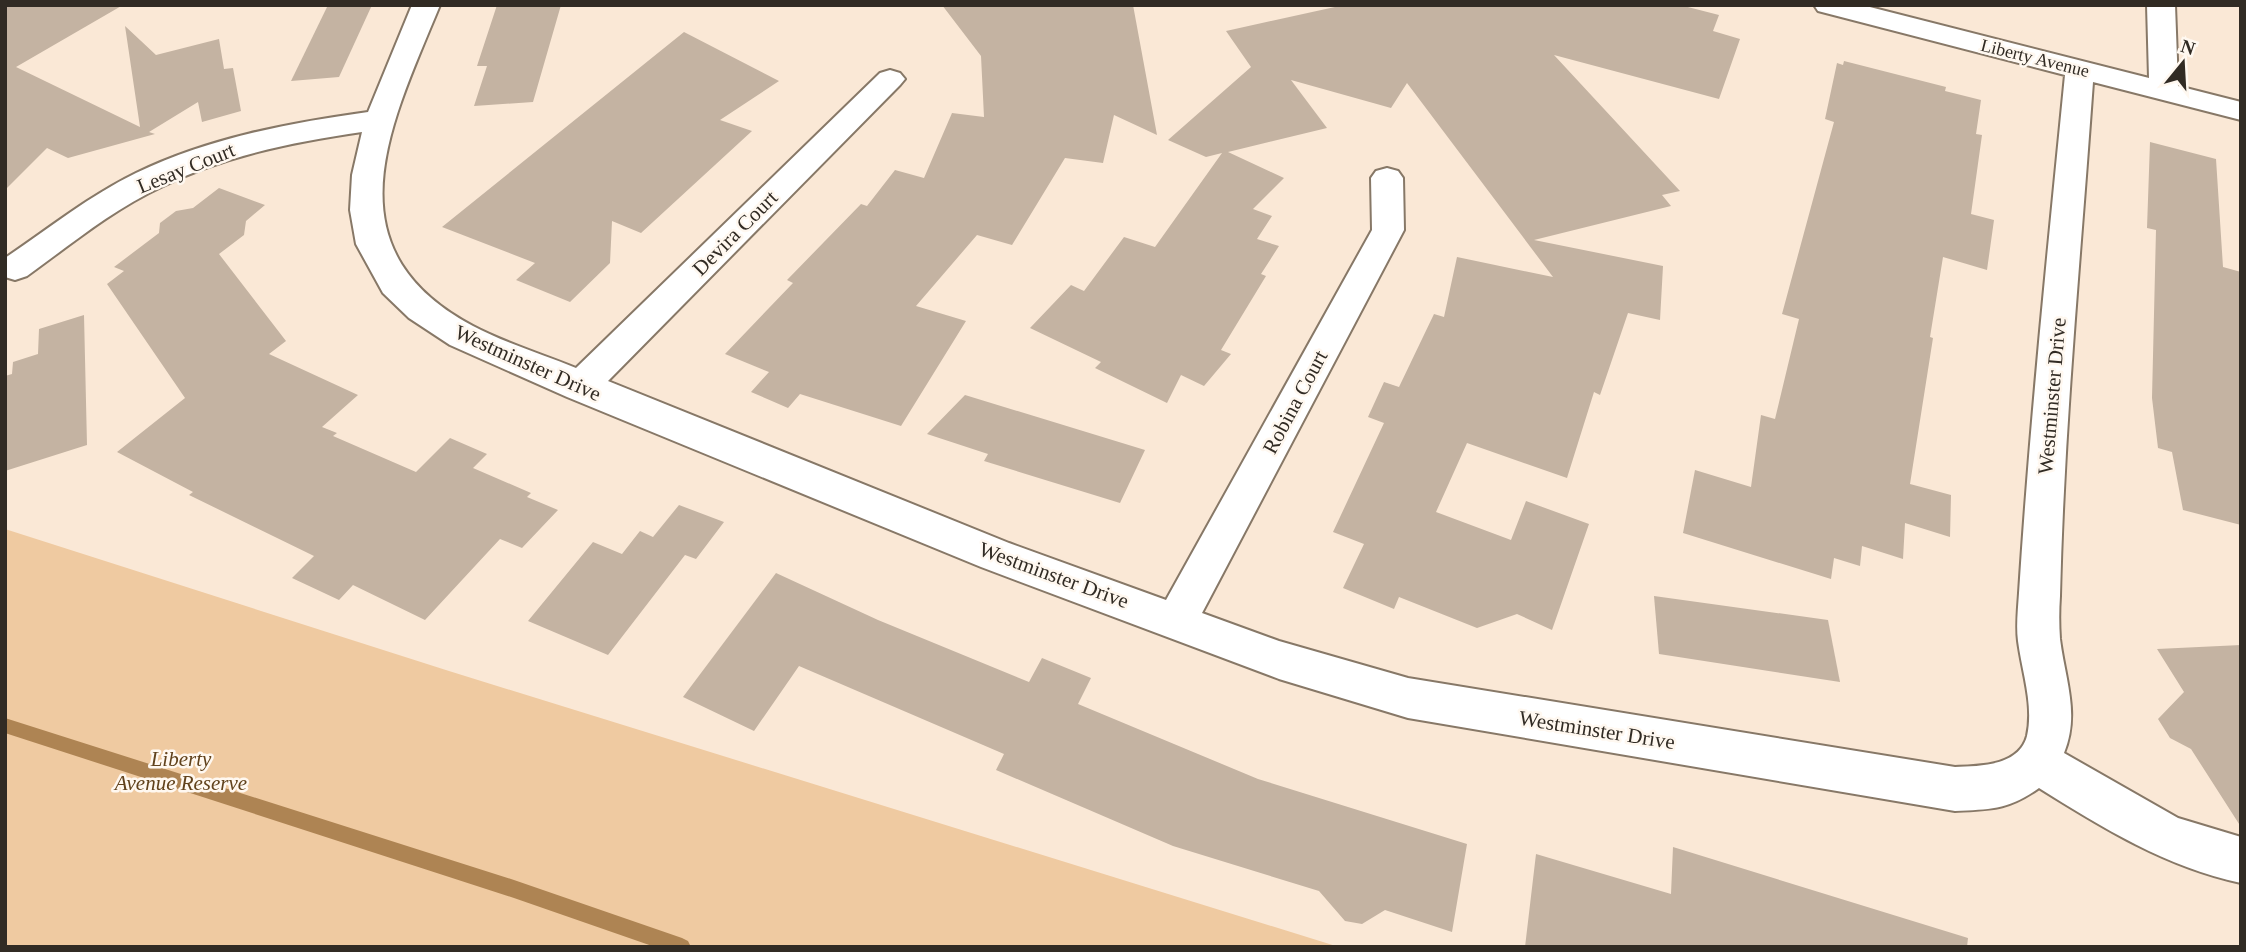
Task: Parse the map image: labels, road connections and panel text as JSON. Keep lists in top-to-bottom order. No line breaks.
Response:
{"streets":{"street":["Liberty Avenue","Lesay Court","Devira Court","Westminster Drive","Robina Court"]},"crossings":[["Liberty Avenue","Westminster Drive"],["Lesay Court","Westminster Drive"],["Devira Court","Westminster Drive"],["Westminster Drive","Robina Court"]],"parks":["Liberty Avenue Reserve"],"north":"top"}
